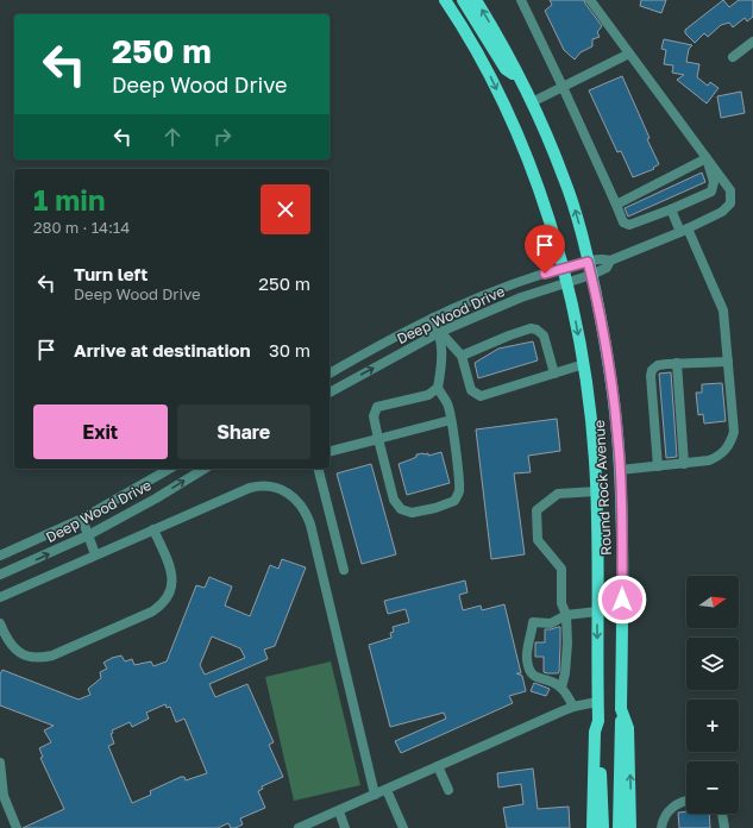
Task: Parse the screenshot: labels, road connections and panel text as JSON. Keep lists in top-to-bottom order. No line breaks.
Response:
{"streets":{"main road":["Round Rock Avenue"],"street":["Deep Wood Drive"]},"crossings":[["Deep Wood Drive","Round Rock Avenue"]],"north":"right","page":{"turn":["250 m","Deep Wood Drive"],"heading":["1 min","280 m · 14:14"],"list":[{"name":"Turn left","note":"Deep Wood Drive","value":"250 m"},{"name":"Arrive at destination","value":"30 m"}],"buttons":["Exit","Share"],"map_buttons":["+","−"]}}
